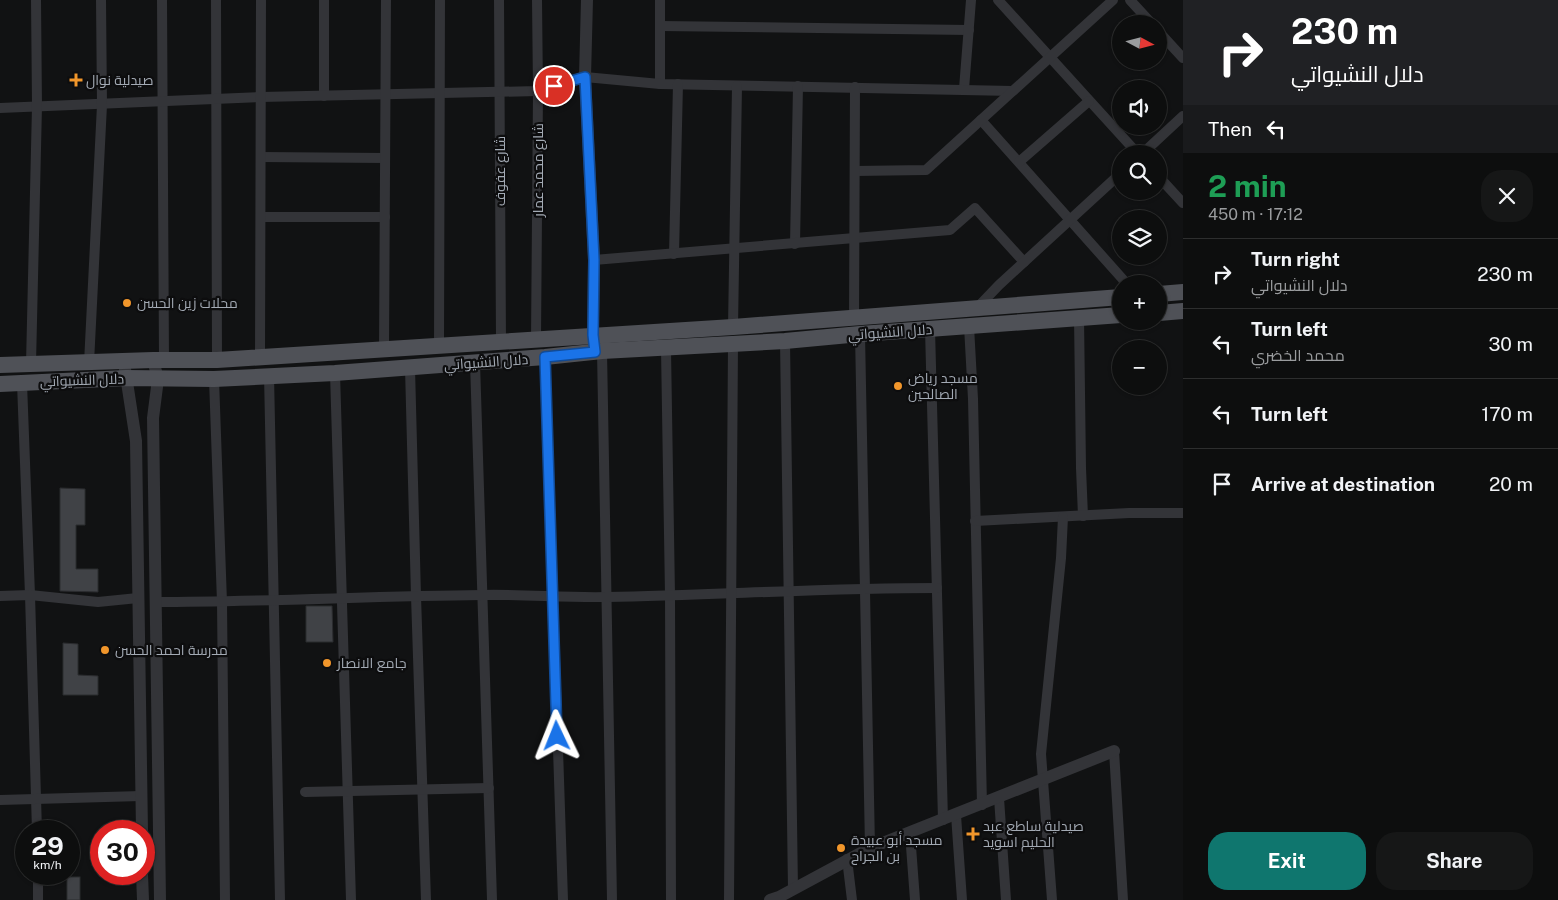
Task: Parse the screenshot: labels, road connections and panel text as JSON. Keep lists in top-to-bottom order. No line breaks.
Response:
{"streets":{"main road":["دلال النشيواتي"],"street":["شارع محمد عمار","شارع عفوف"]},"crossings":[["شارع محمد عمار","دلال النشيواتي"],["شارع عفوف","دلال النشيواتي"]],"places":{"health":["صيدلية نوال","صيدلية ساطع عبد الحليم اسويد"],"other":["محلات زين الحسن","مسجد رياض الصالحين","مدرسة احمد الحسن","جامع الانصار","مسجد أبو عبيدة بن الجراح"]},"north":"right","page":{"turn":["230 m","دلال النشيواتي"],"map_buttons":["+","−"],"then":"Then","heading":["2 min","450 m · 17:12"],"list":[{"name":"Turn right","note":"دلال النشيواتي","value":"230 m"},{"name":"Turn left","note":"محمد الخضري","value":"30 m"},{"name":"Turn left","value":"170 m"},{"name":"Arrive at destination","value":"20 m"}],"speed":"29 km/h","limit":"30","buttons":["Exit","Share"]}}
